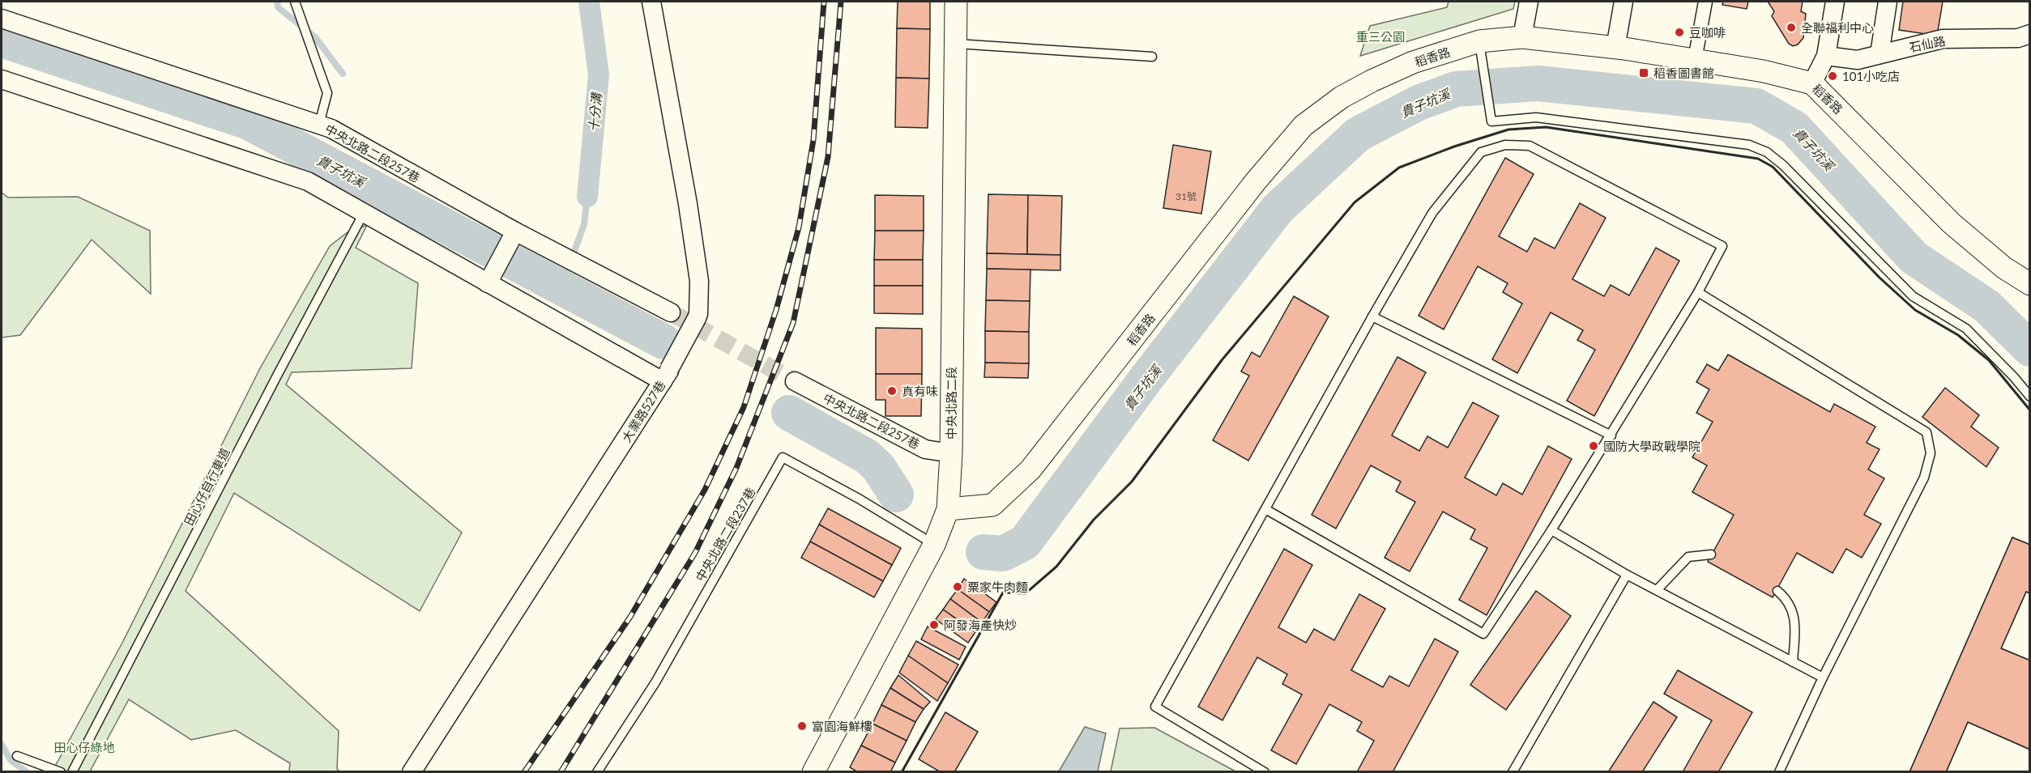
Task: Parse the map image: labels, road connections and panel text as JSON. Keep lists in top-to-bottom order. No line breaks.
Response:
{"streets":{"street":["石仙路","稻香路","中央北路二段257巷","中央北路二段","大業路527巷"],"lane":["田心仔自行車道","中央北路二段237巷"]},"crossings":[["稻香路","中央北路二段"],["中央北路二段257巷","中央北路二段"],["中央北路二段","中央北路二段237巷"]],"water":["貴子坑溪","十分溝"],"parks":["重三公園","田心仔綠地"],"places":{"other":["全聯福利中心","豆咖啡","101小吃店","真有味","國防大學政戰學院","粟家牛肉麵","阿發海產快炒","富園海鮮樓"],"transit":["稻香圖書館"]},"house_numbers":["31號"]}
